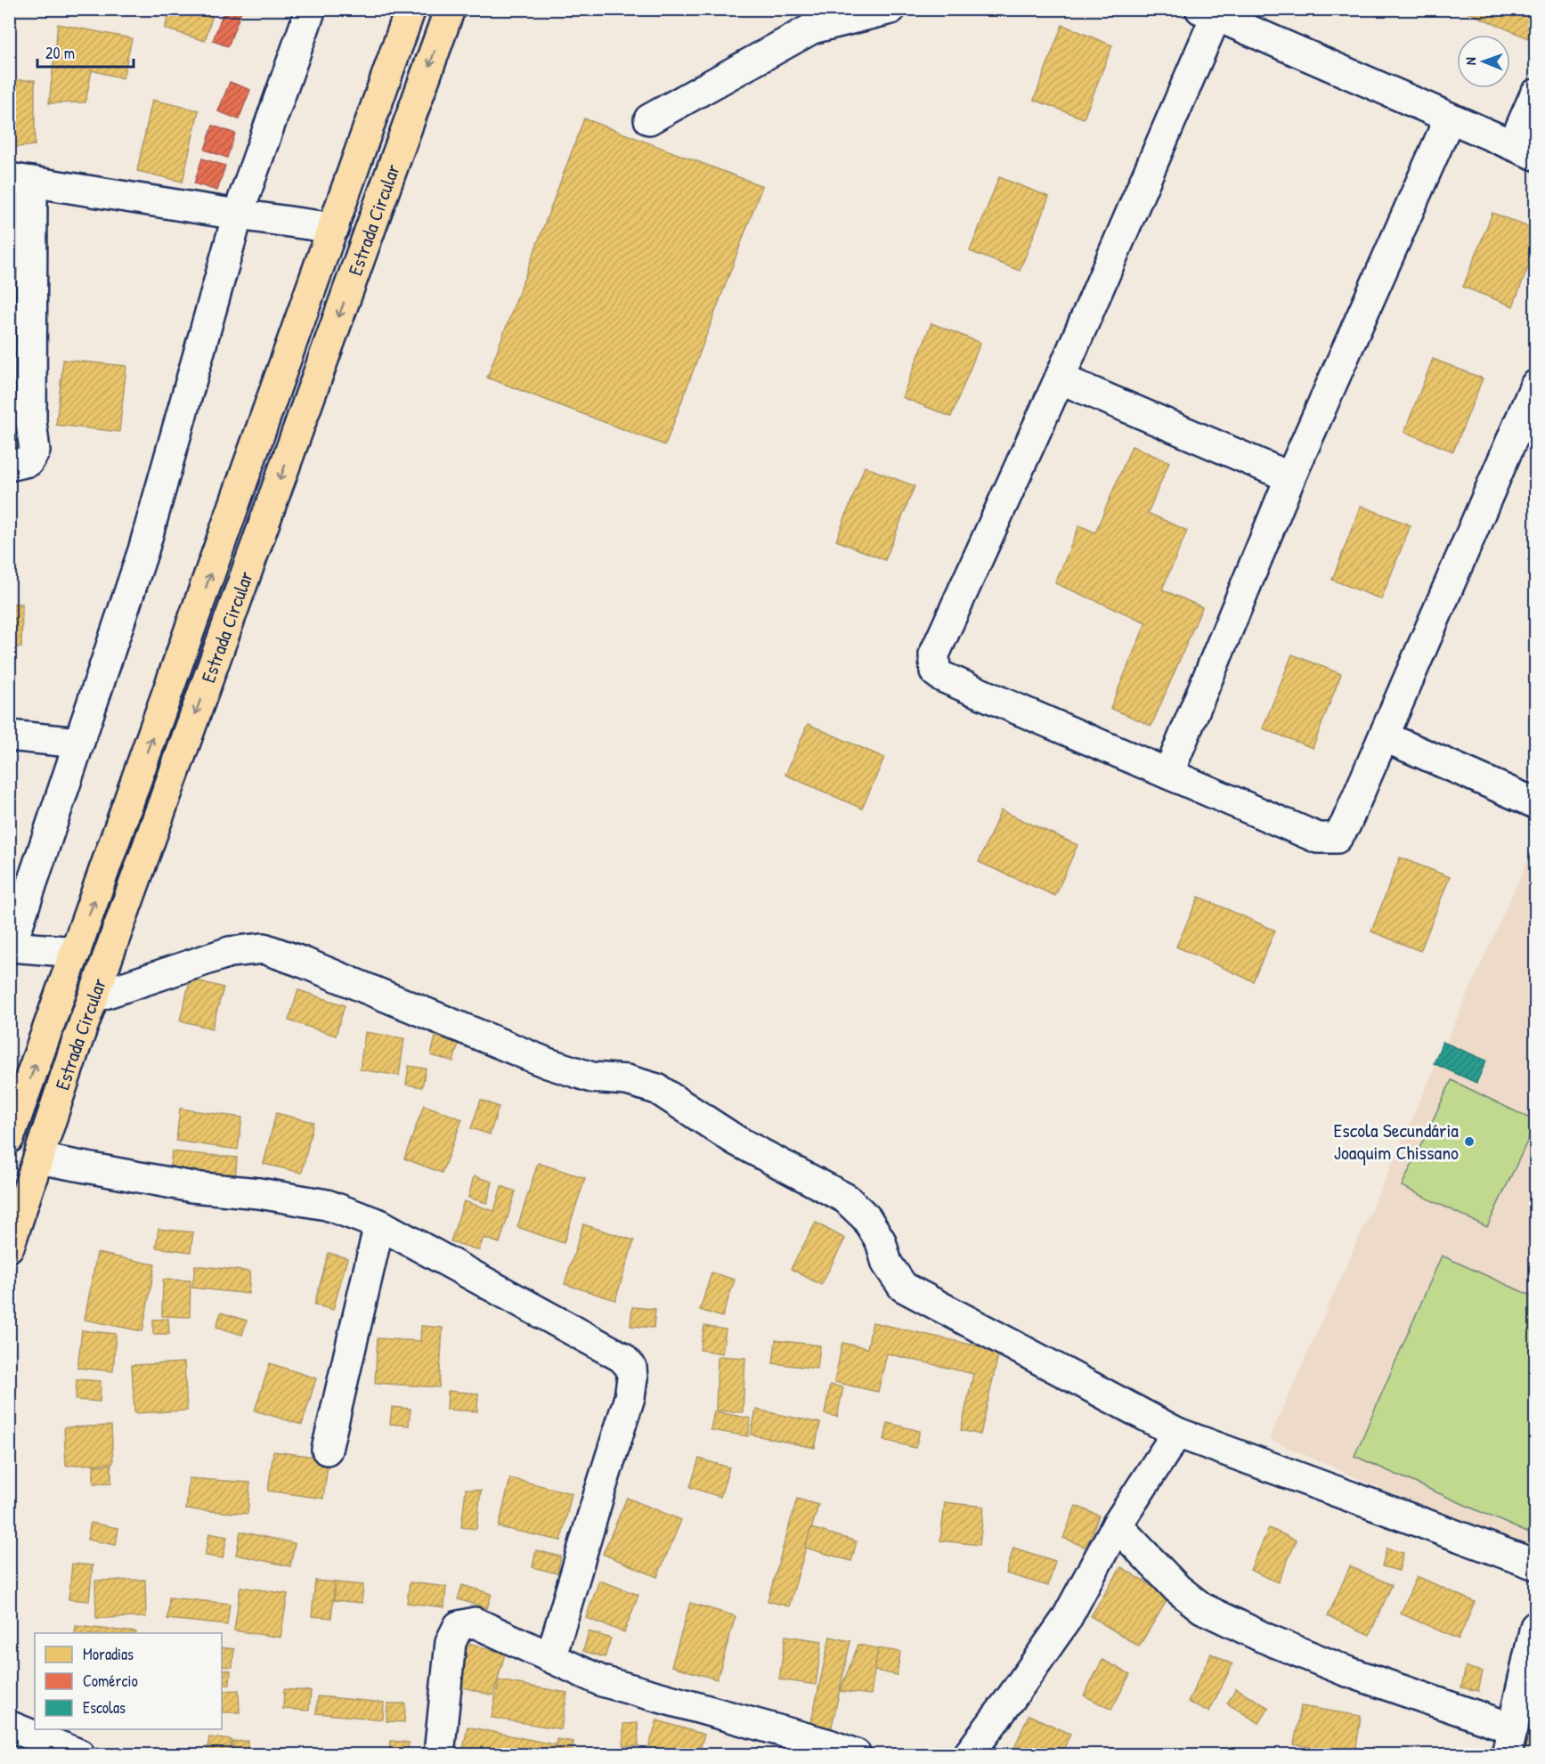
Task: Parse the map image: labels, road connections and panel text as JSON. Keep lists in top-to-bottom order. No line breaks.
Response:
{"streets":{"main road":["Estrada Circular"]},"places":["Escola Secundária Joaquim Chissano"],"legend":["Moradias","Comércio","Escolas"],"scale_bar":"20 m","north":"left"}
